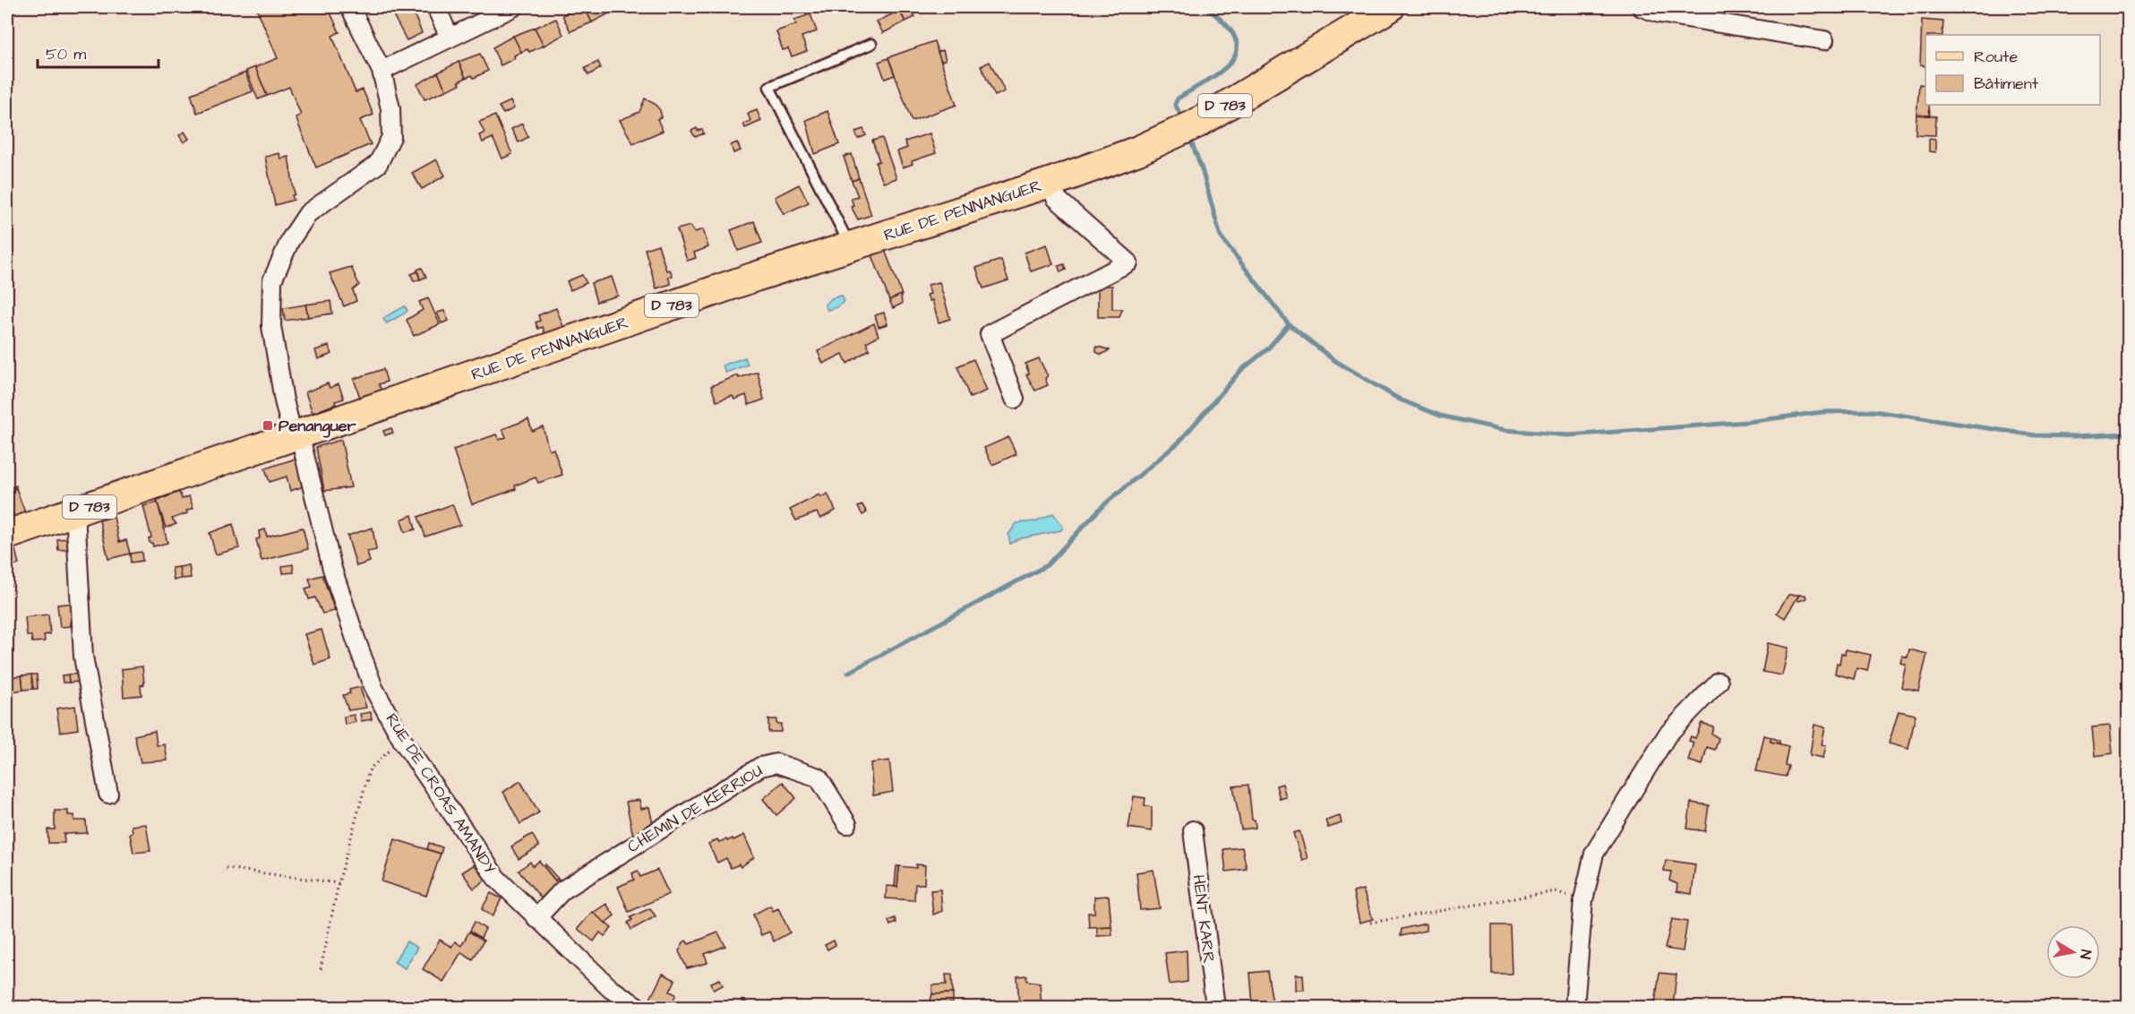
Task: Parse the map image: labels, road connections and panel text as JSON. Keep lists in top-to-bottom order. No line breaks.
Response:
{"streets":{"main road":["D 783","RUE DE PENNANGUER"],"street":["RUE DE CROAS AMANDY","CHEMIN DE KERRIOU","HENT KARR"]},"crossings":[["D 783","RUE DE PENNANGUER"],["D 783","RUE DE CROAS AMANDY"],["RUE DE PENNANGUER","RUE DE CROAS AMANDY"],["RUE DE CROAS AMANDY","CHEMIN DE KERRIOU"]],"places":{"transit":["Penanguer"]},"legend":["Route","Bâtiment"],"scale_bar":"50 m","north":"right"}
